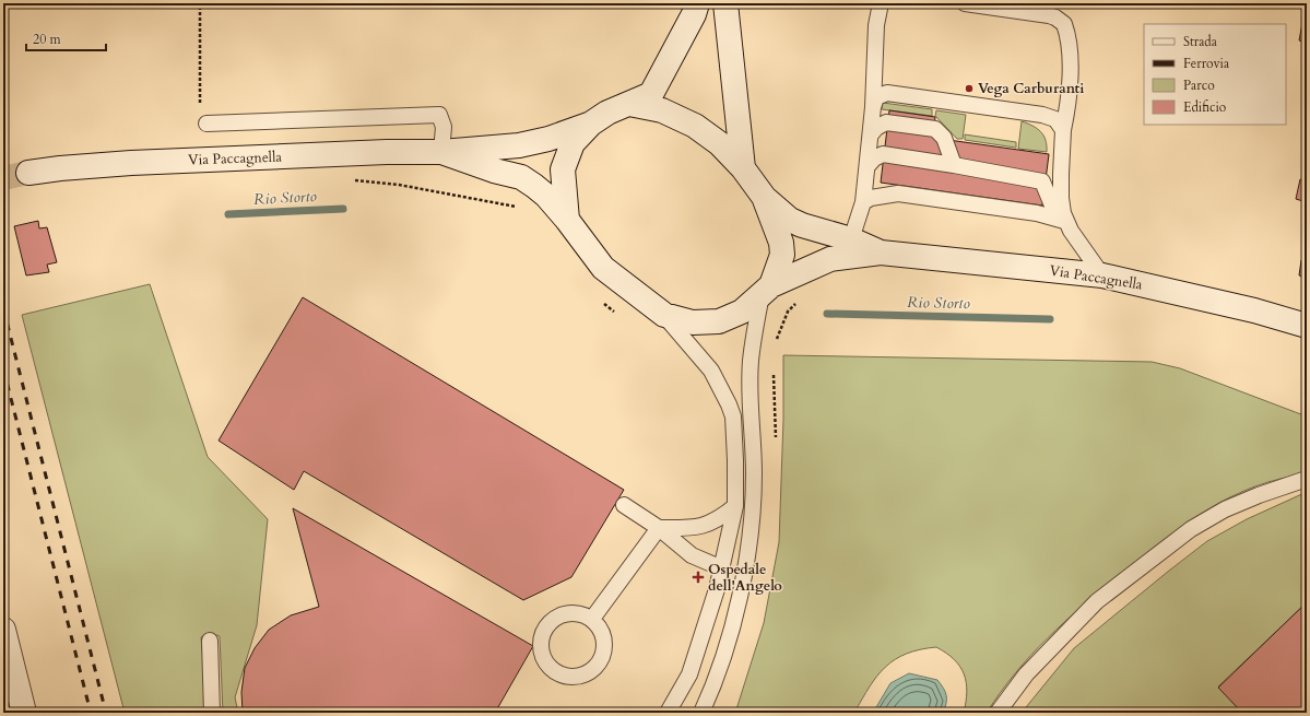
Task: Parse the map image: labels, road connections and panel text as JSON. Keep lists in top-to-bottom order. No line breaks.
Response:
{"streets":{"main road":["Via Paccagnella"]},"water":["Rio Storto"],"places":{"other":["Vega Carburanti"],"health":["Ospedale dell'Angelo"]},"legend":["Strada","Ferrovia","Parco","Edificio"],"scale_bar":"20 m"}
